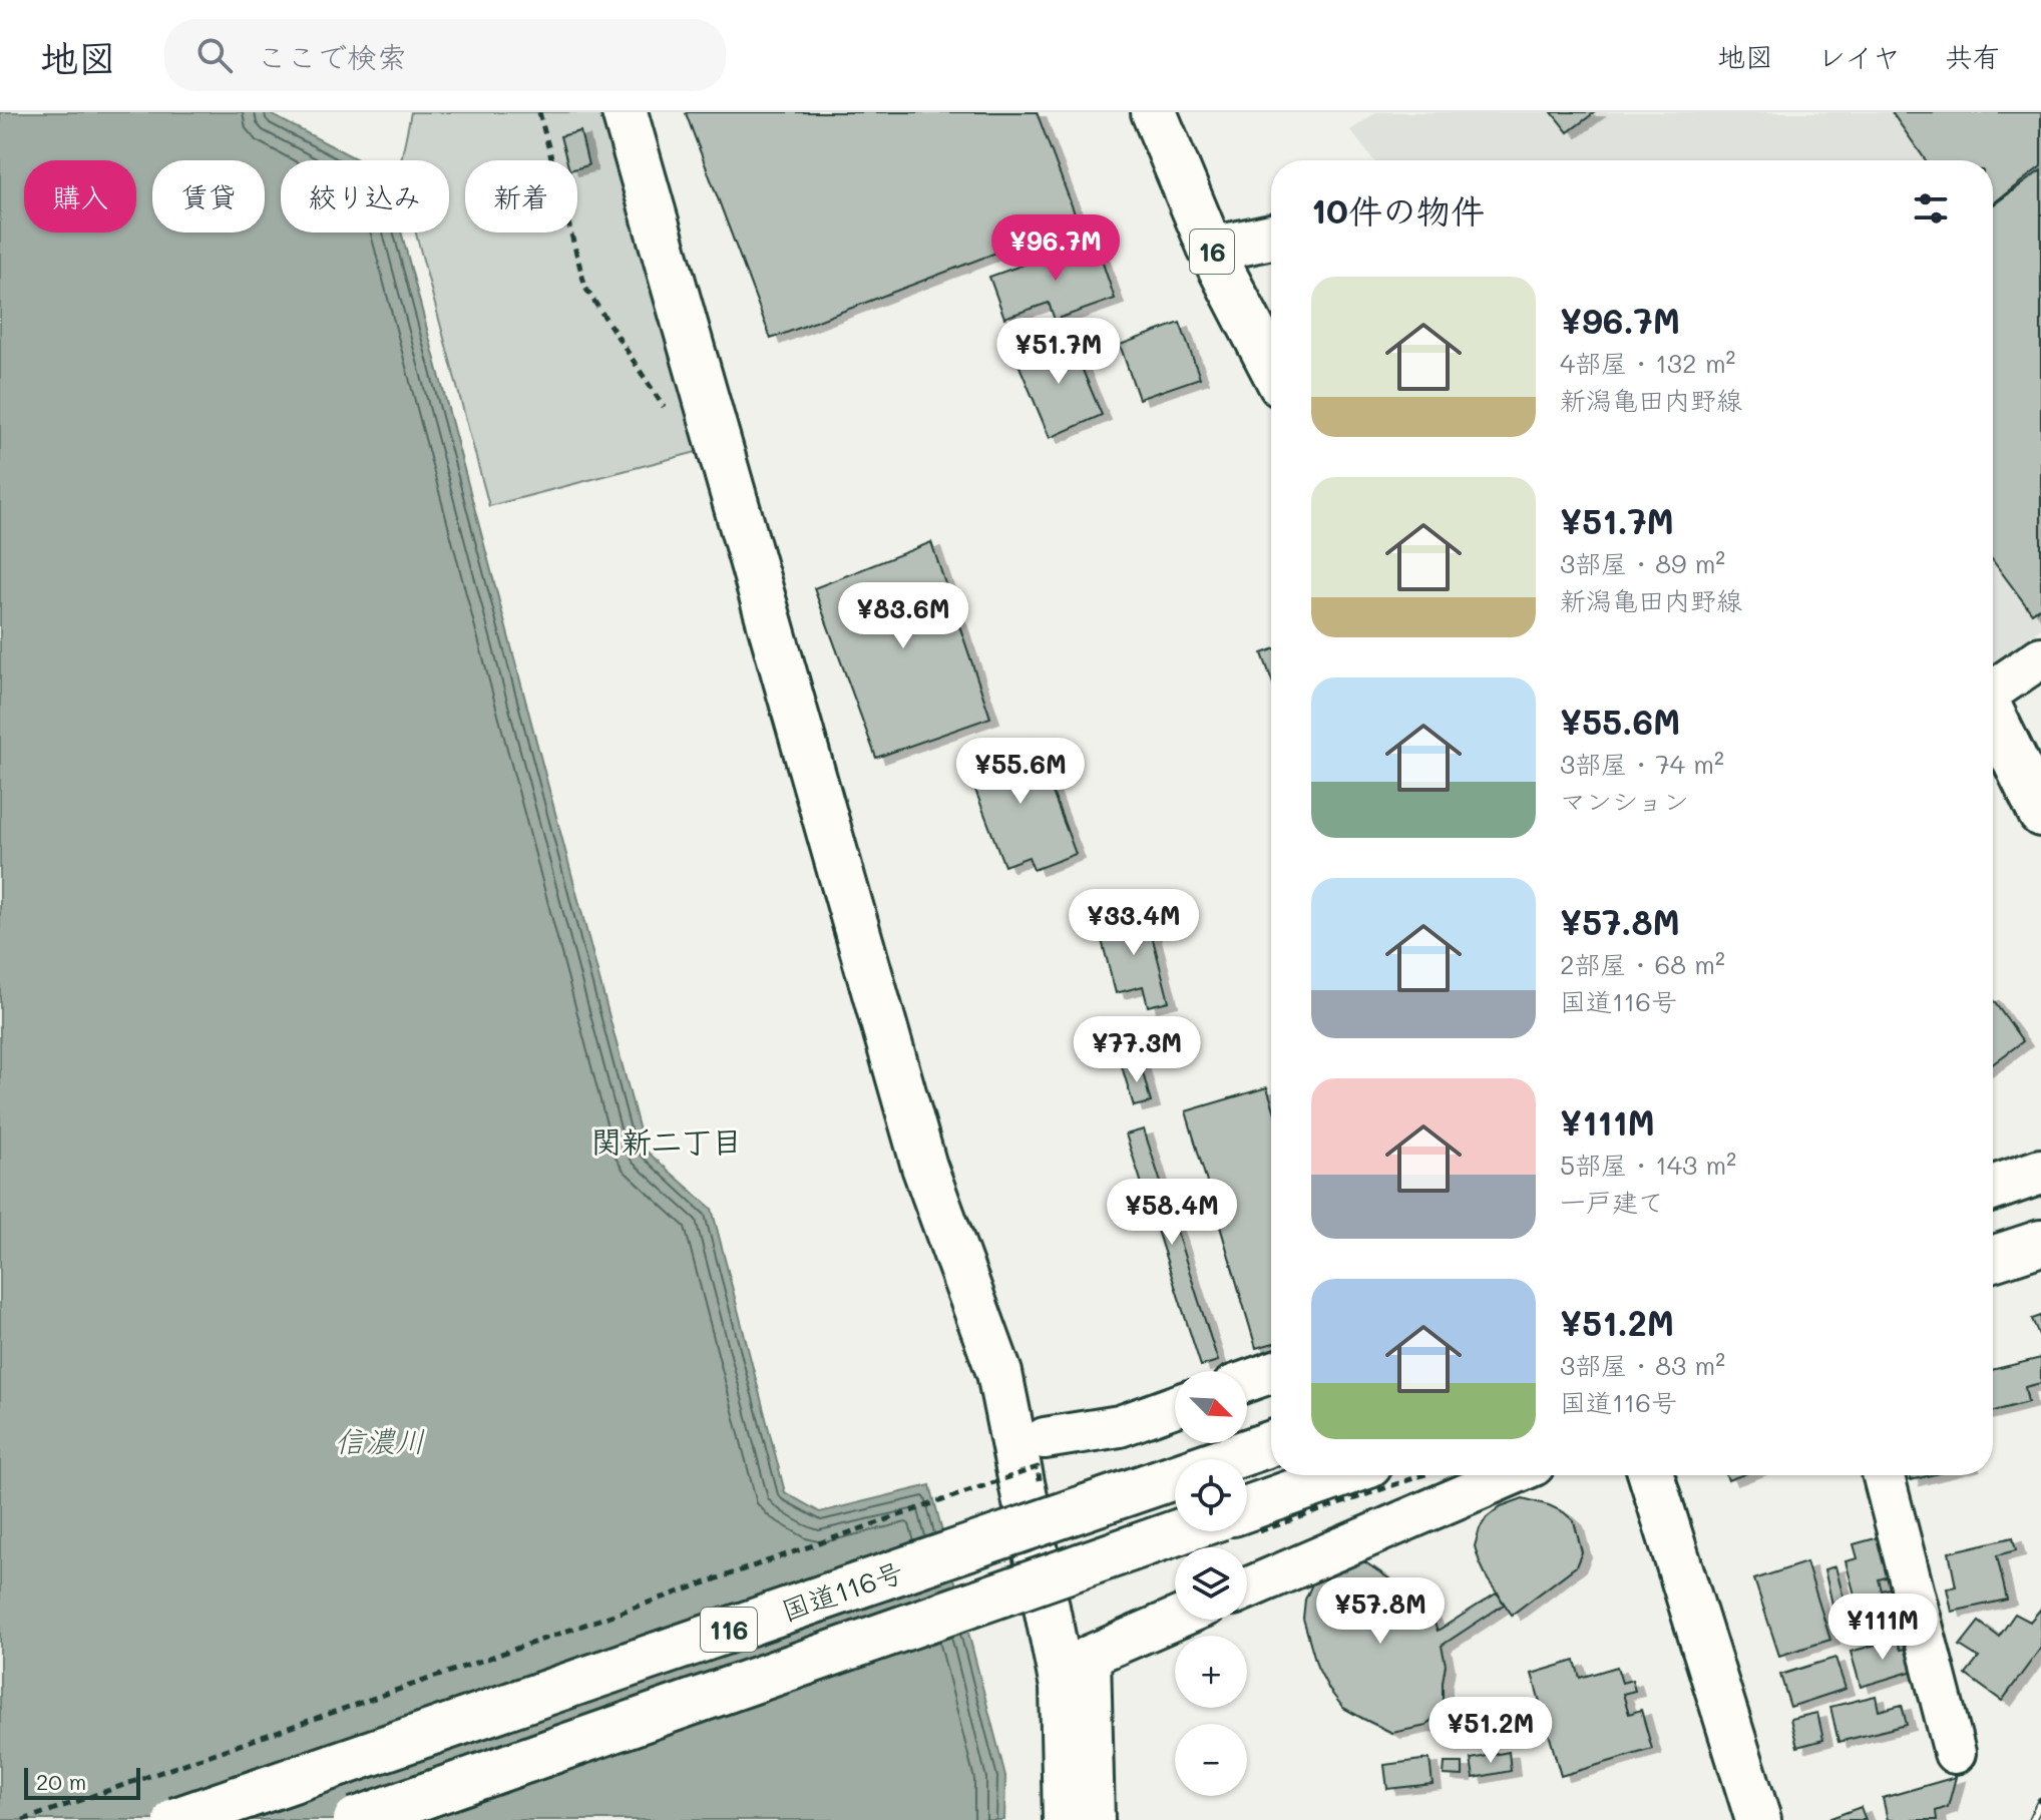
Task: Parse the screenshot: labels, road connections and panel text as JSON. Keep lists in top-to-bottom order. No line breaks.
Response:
{"streets":{"main road":["16","国道116号","116"]},"districts":["関新二丁目"],"water":["信濃川"],"scale_bar":"20 m","north":"bottom right","page":{"header":"地図","search":"ここで検索","nav":["地図","レイヤ","共有"],"chip":["購入","賃貸","絞り込み","新着"],"heading":"10件の物件","price":["¥96.7M","¥51.7M","¥83.6M","¥55.6M","¥33.4M","¥77.3M","¥58.4M","¥57.8M","¥111M","¥51.2M"],"list":[{"name":"¥96.7M","note":"4部屋 · 132 m² · 新潟亀田内野線"},{"name":"¥51.7M","note":"3部屋 · 89 m² · 新潟亀田内野線"},{"name":"¥55.6M","note":"3部屋 · 74 m² · マンション"},{"name":"¥57.8M","note":"2部屋 · 68 m² · 国道116号"},{"name":"¥111M","note":"5部屋 · 143 m² · 一戸建て"},{"name":"¥51.2M","note":"3部屋 · 83 m² · 国道116号"}],"map_buttons":["+","−"],"scale":"20 m"}}
